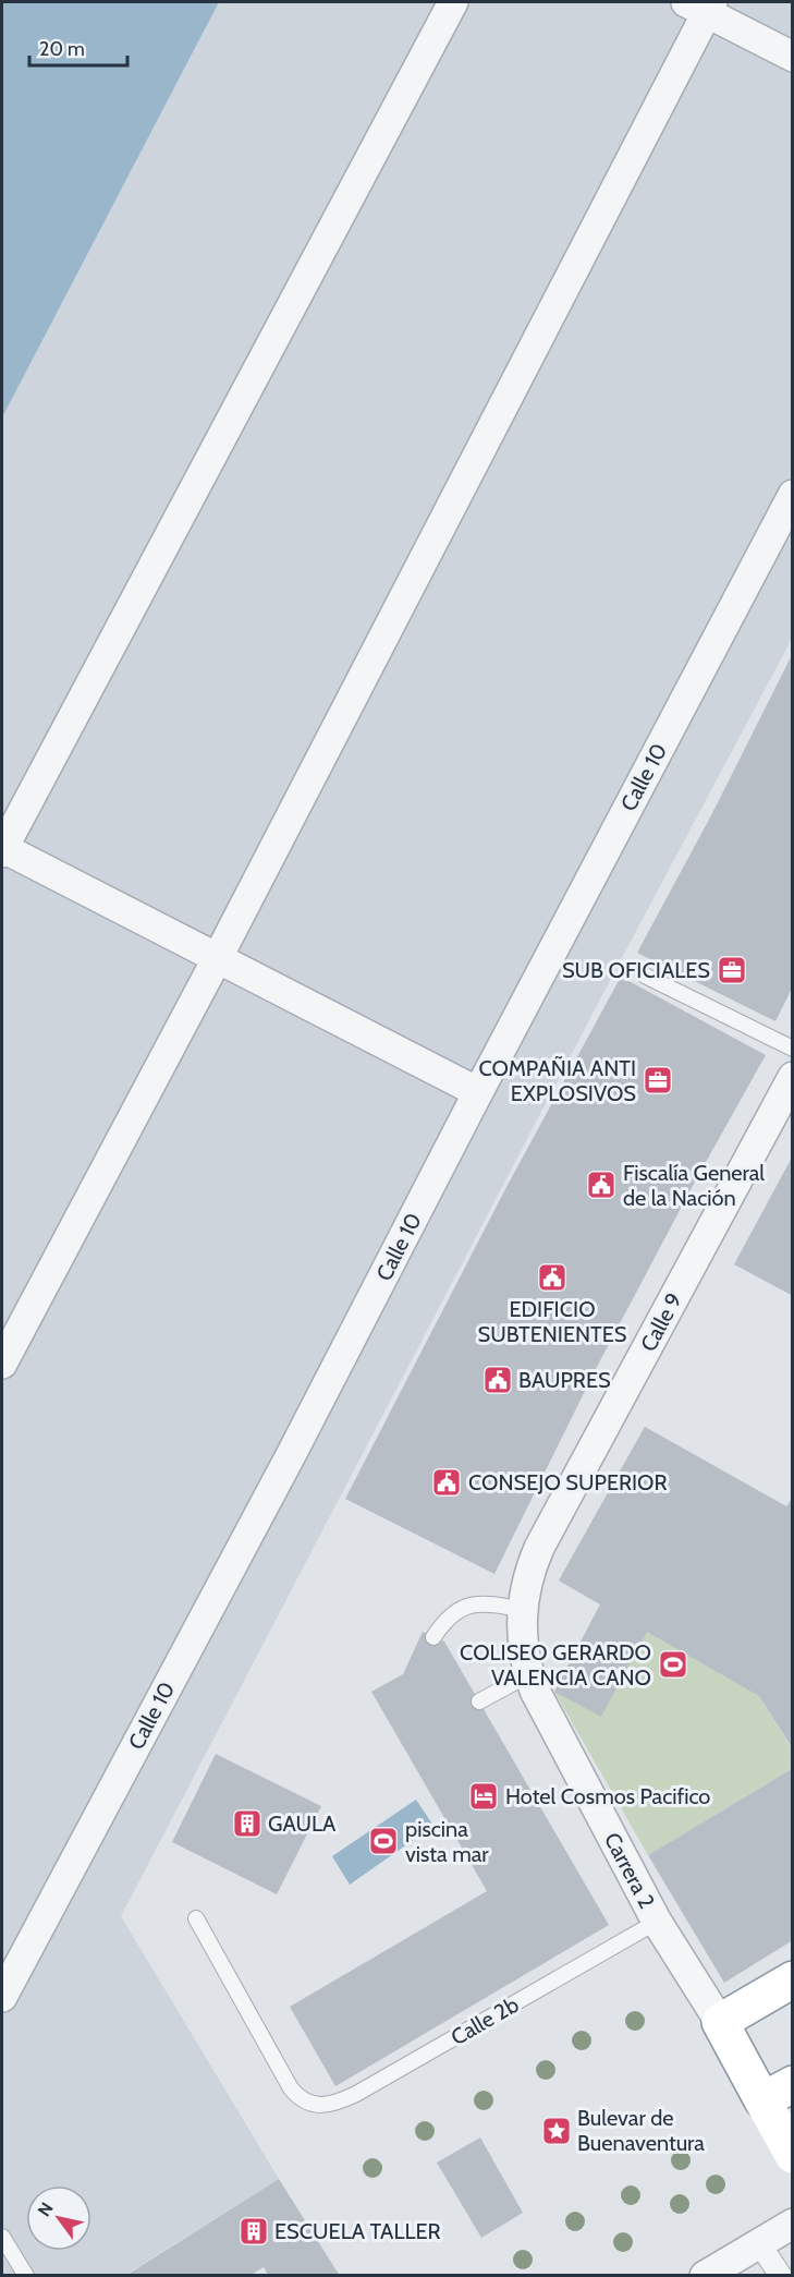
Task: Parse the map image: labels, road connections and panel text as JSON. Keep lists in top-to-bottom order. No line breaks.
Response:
{"streets":{"main road":["Carrera 2"],"street":["Calle 10","Calle 9"],"lane":["Calle 2b"]},"crossings":[["Calle 9","Carrera 2"],["Carrera 2","Calle 2b"]],"places":{"office":["SUB OFICIALES","COMPAÑIA ANTI EXPLOSIVOS"],"public building":["Fiscalía General de la Nación","EDIFICIO SUBTENIENTES","BAUPRES","CONSEJO SUPERIOR"],"sports":["COLISEO GERARDO VALENCIA CANO","piscina vista mar"],"hotel":["Hotel Cosmos Pacifico"],"building":["GAULA","ESCUELA TALLER"],"place":["Bulevar de Buenaventura"]},"scale_bar":"20 m","north":"top left"}
